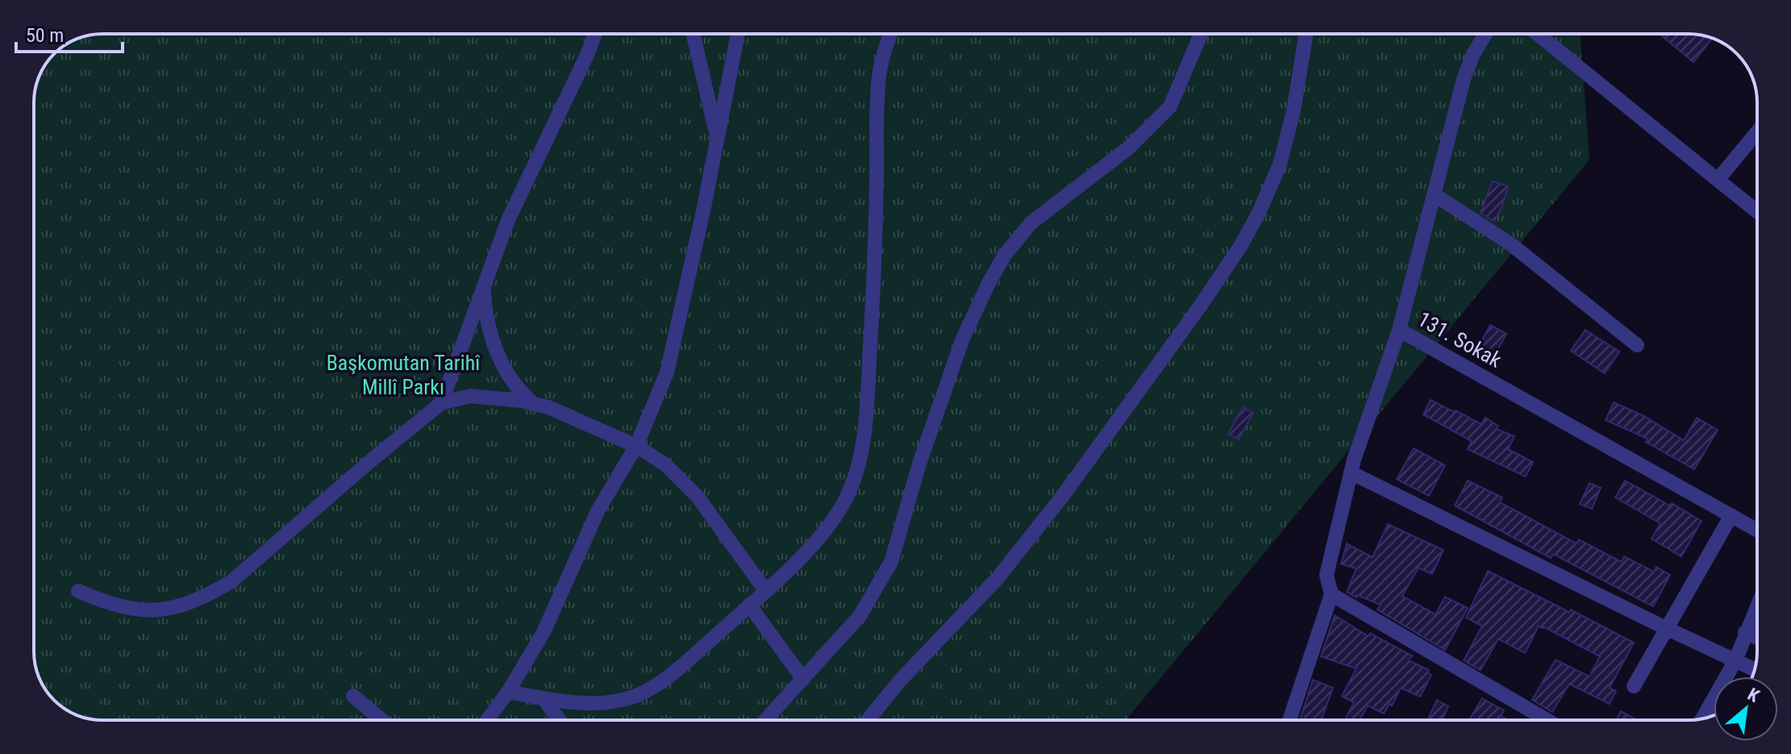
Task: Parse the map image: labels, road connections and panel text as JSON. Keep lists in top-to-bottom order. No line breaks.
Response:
{"streets":{"street":["131. Sokak"]},"parks":["Başkomutan Tarihî Millî Parkı"],"scale_bar":"50 m","north":"top right"}
